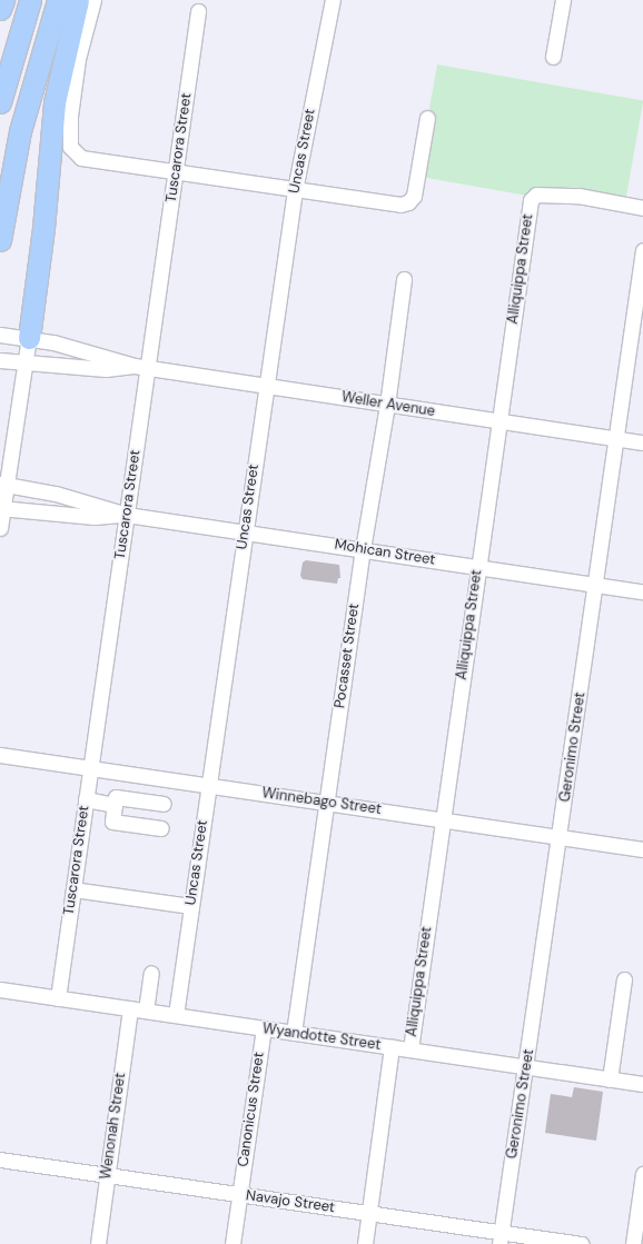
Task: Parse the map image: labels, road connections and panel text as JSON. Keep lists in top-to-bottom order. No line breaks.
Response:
{"streets":{"street":["Tuscarora Street","Uncas Street","Alliquippa Street","Weller Avenue","Mohican Street","Pocasset Street","Geronimo Street","Winnebago Street","Wyandotte Street","Canonicus Street","Wenonah Street","Navajo Street"]},"crossings":[["Tuscarora Street","Weller Avenue"],["Tuscarora Street","Mohican Street"],["Tuscarora Street","Winnebago Street"],["Tuscarora Street","Wyandotte Street"],["Uncas Street","Weller Avenue"],["Uncas Street","Mohican Street"],["Uncas Street","Winnebago Street"],["Uncas Street","Wyandotte Street"],["Alliquippa Street","Weller Avenue"],["Alliquippa Street","Mohican Street"],["Alliquippa Street","Winnebago Street"],["Alliquippa Street","Wyandotte Street"],["Alliquippa Street","Navajo Street"],["Weller Avenue","Pocasset Street"],["Weller Avenue","Geronimo Street"],["Mohican Street","Pocasset Street"],["Mohican Street","Geronimo Street"],["Pocasset Street","Winnebago Street"],["Pocasset Street","Wyandotte Street"],["Geronimo Street","Winnebago Street"],["Geronimo Street","Wyandotte Street"],["Geronimo Street","Navajo Street"],["Wyandotte Street","Canonicus Street"],["Wyandotte Street","Wenonah Street"],["Canonicus Street","Navajo Street"],["Wenonah Street","Navajo Street"]]}
